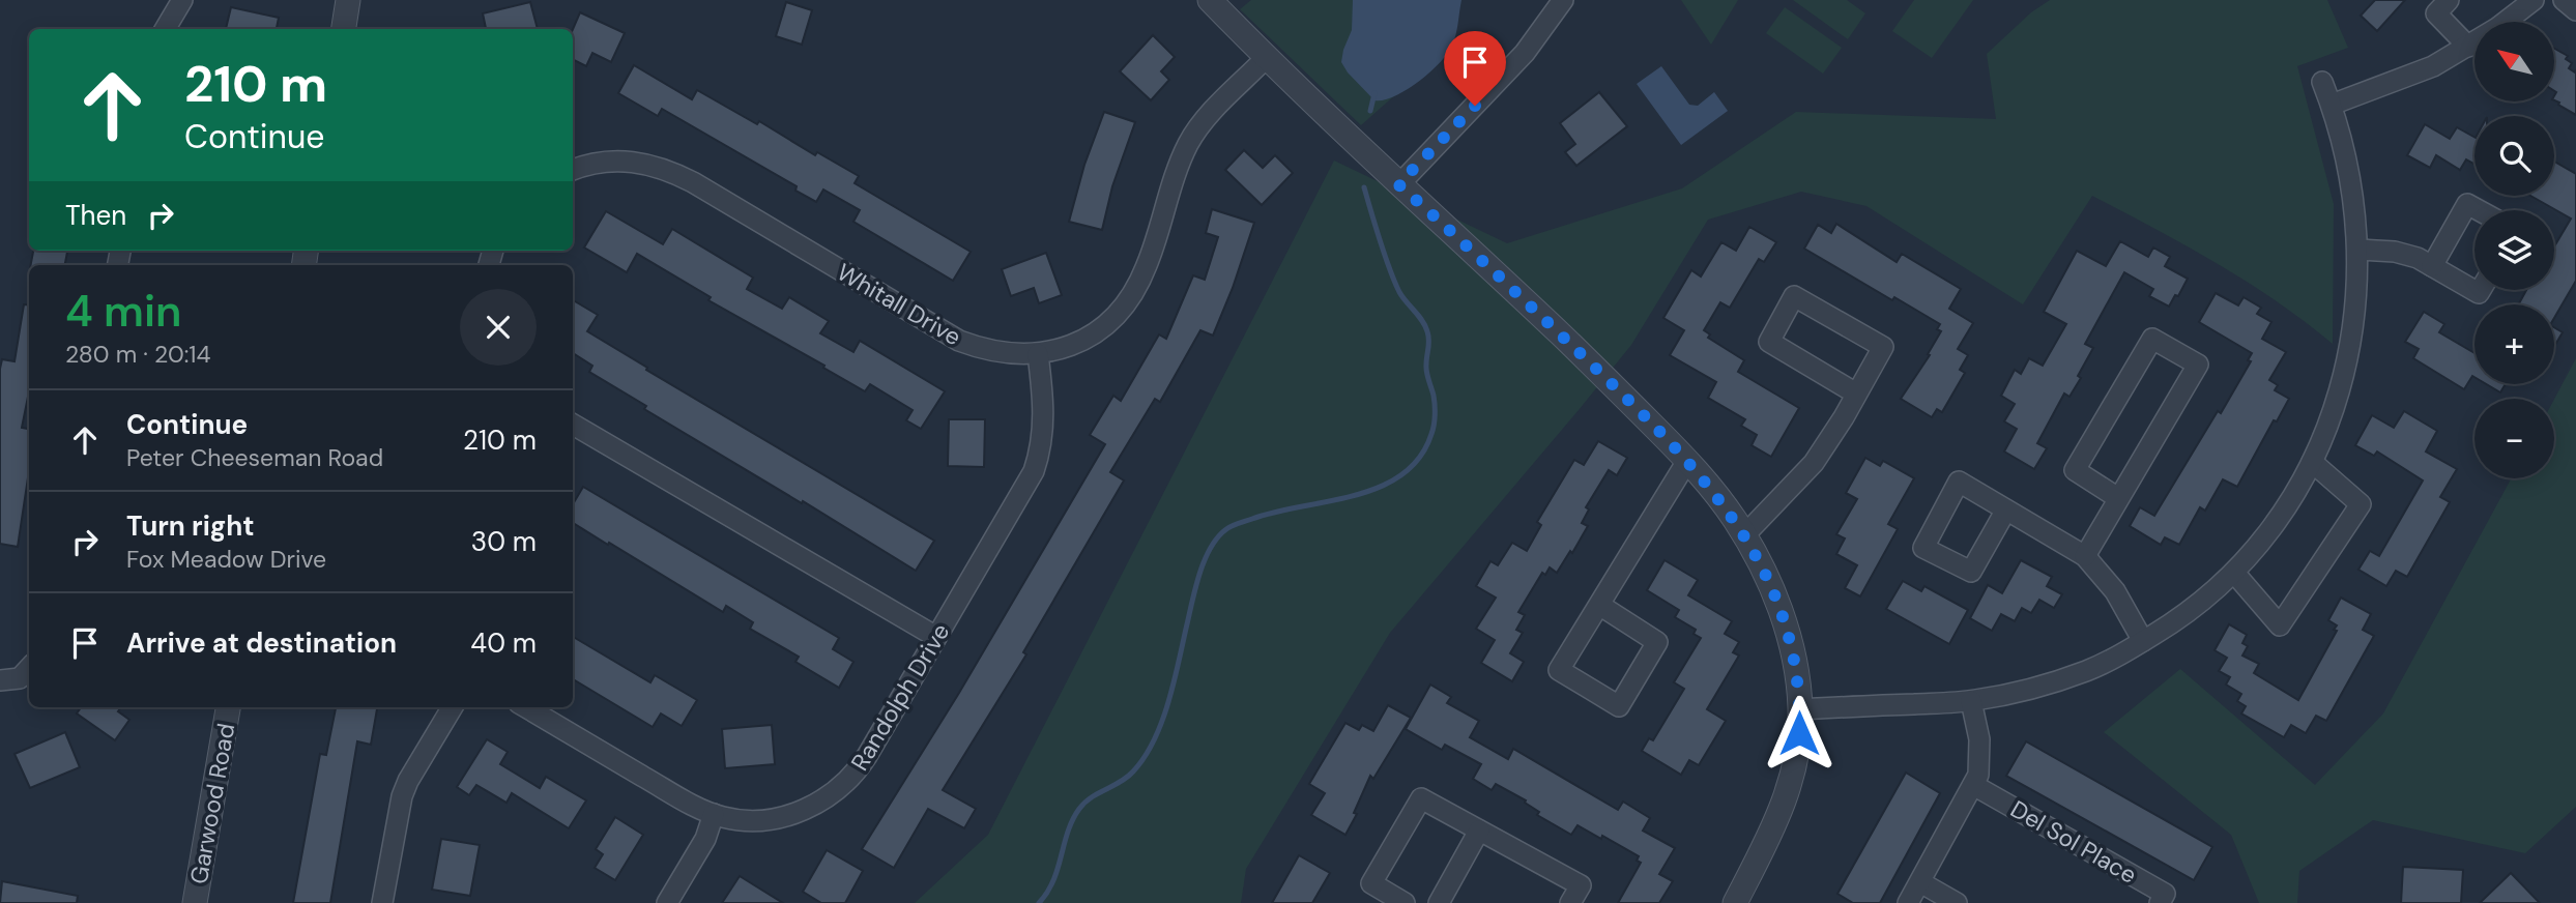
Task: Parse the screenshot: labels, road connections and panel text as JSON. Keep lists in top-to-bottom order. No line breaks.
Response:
{"streets":{"street":["Whitall Drive","Randolph Drive","Garwood Road","Del Sol Place"]},"crossings":[["Whitall Drive","Randolph Drive"]],"north":"top left","page":{"map_buttons":["+","−"],"turn":["210 m","Continue"],"then":"Then","heading":["4 min","280 m · 20:14"],"list":[{"name":"Continue","note":"Peter Cheeseman Road","value":"210 m"},{"name":"Turn right","note":"Fox Meadow Drive","value":"30 m"},{"name":"Arrive at destination","value":"40 m"}]}}
